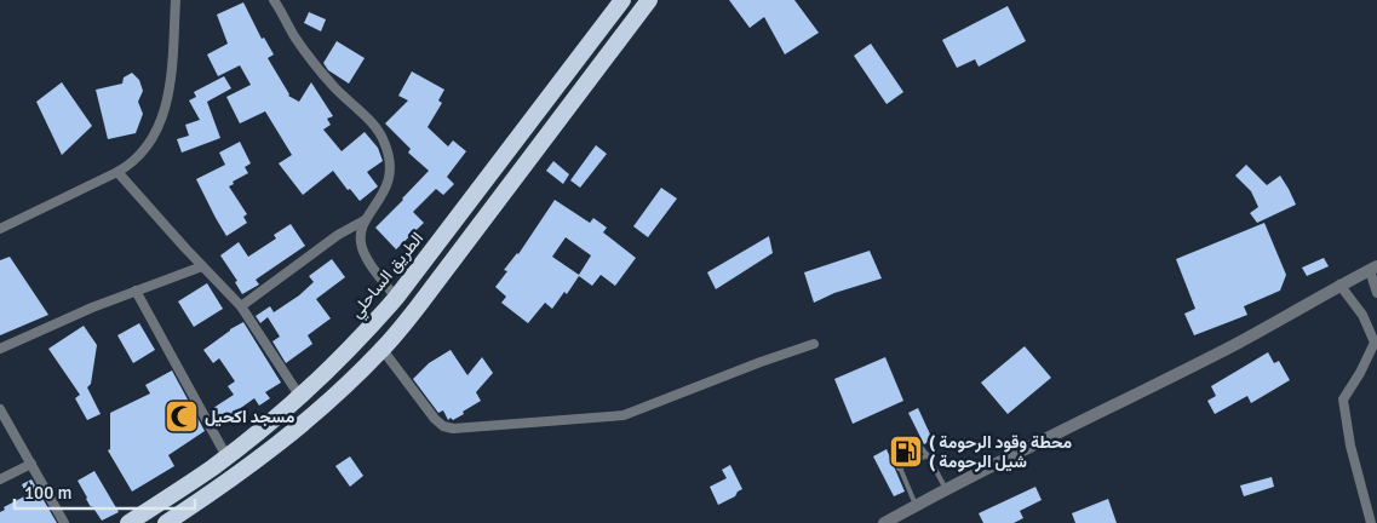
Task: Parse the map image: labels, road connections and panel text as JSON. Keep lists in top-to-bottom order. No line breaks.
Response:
{"streets":{"highway":["الطريق الساحلي"]},"places":{"mosque":["مسجد اكحيل"],"fuel station":["( محطة وقود الرحومة ( شيل الرحومة"]},"scale_bar":"100 m"}
